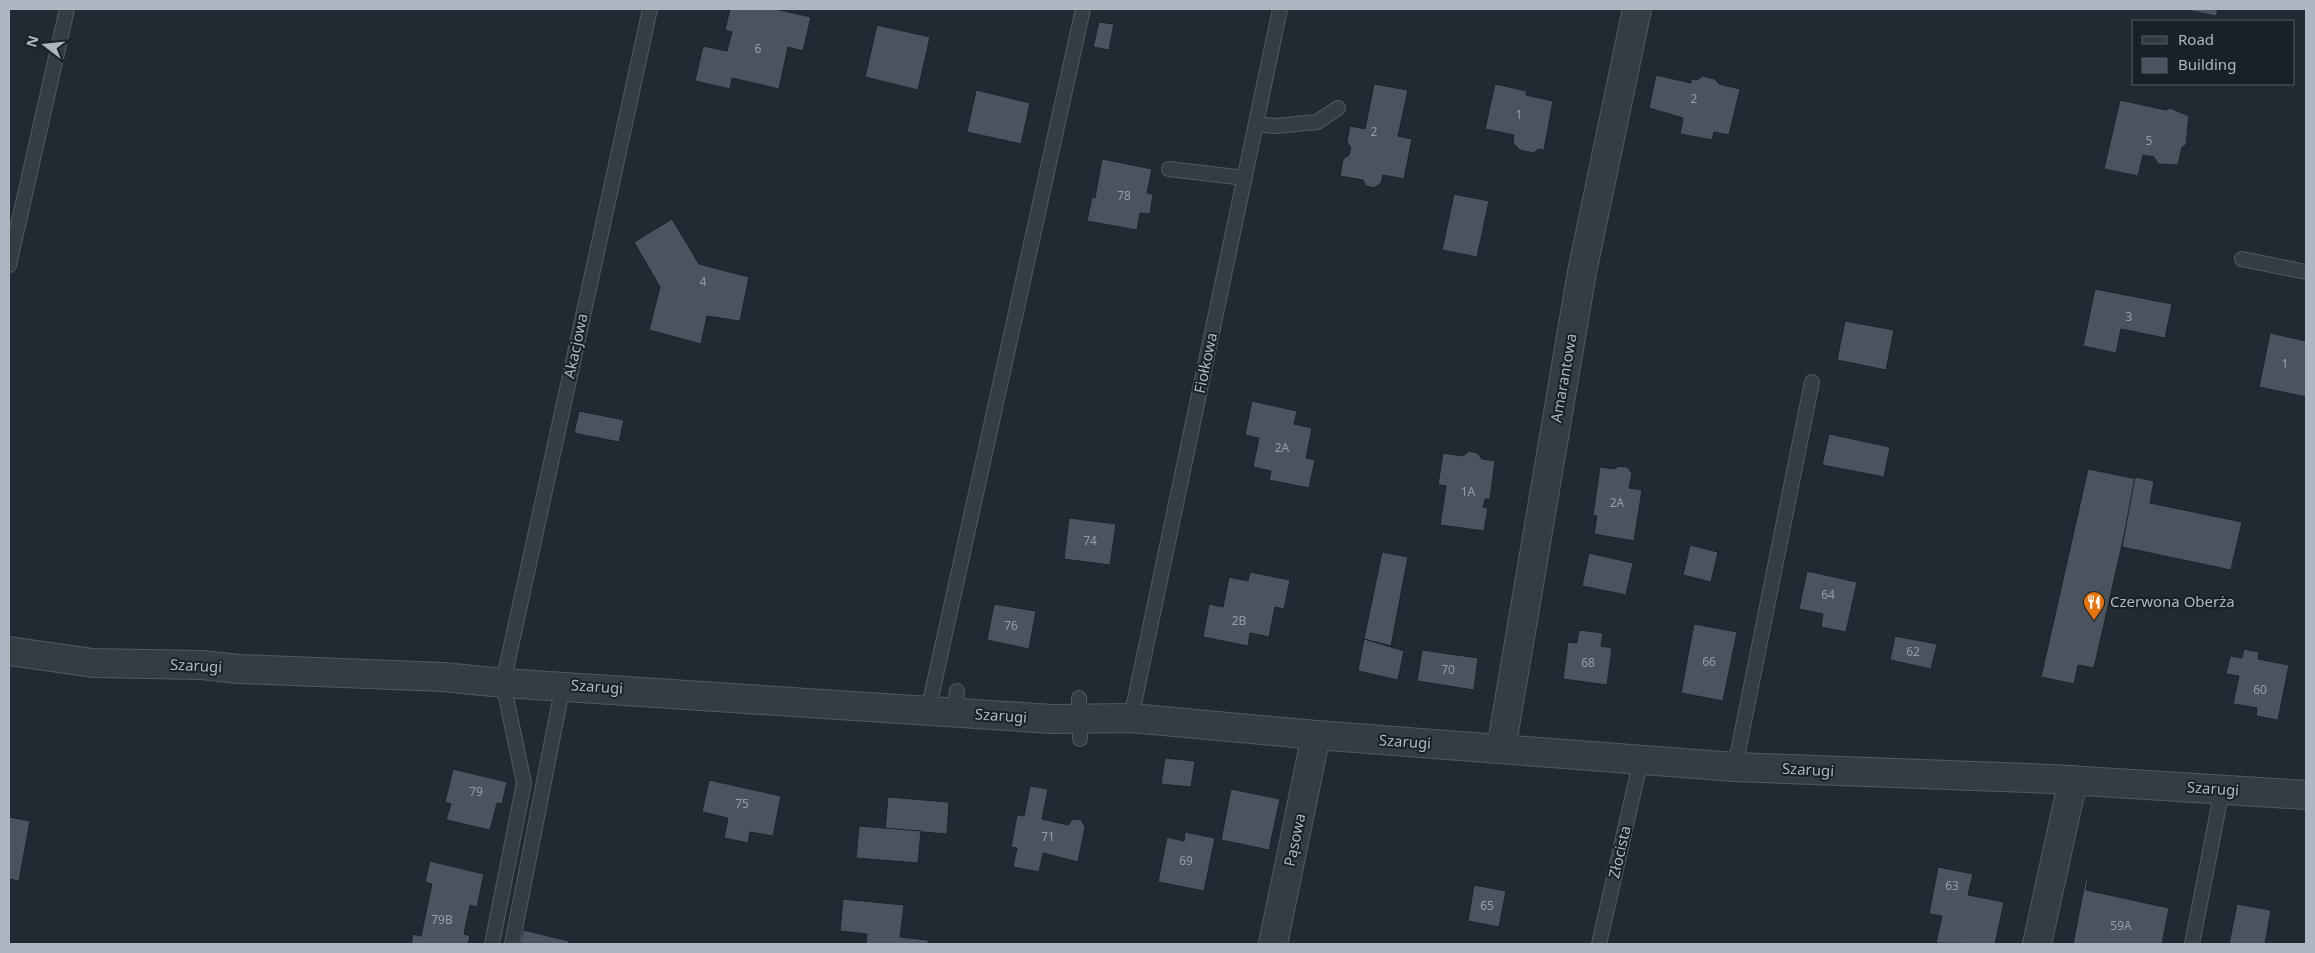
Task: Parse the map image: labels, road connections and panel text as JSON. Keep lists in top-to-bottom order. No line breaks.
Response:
{"streets":{"street":["Amarantowa","Szarugi","Pąsowa"],"lane":["Akacjowa","Fiołkowa","Złocista"]},"crossings":[["Akacjowa","Szarugi"],["Fiołkowa","Szarugi"],["Amarantowa","Szarugi"],["Szarugi","Pąsowa"],["Szarugi","Złocista"]],"places":{"restaurant":["Czerwona Oberża"]},"house_numbers":["6","2","1","2","5","78","4","3","1","2A","1A","2A","74","64","2B","76","62","66","68","70","60","79","75","71","69","63","65","79B","59A"],"legend":["Road","Building"],"north":"left"}
